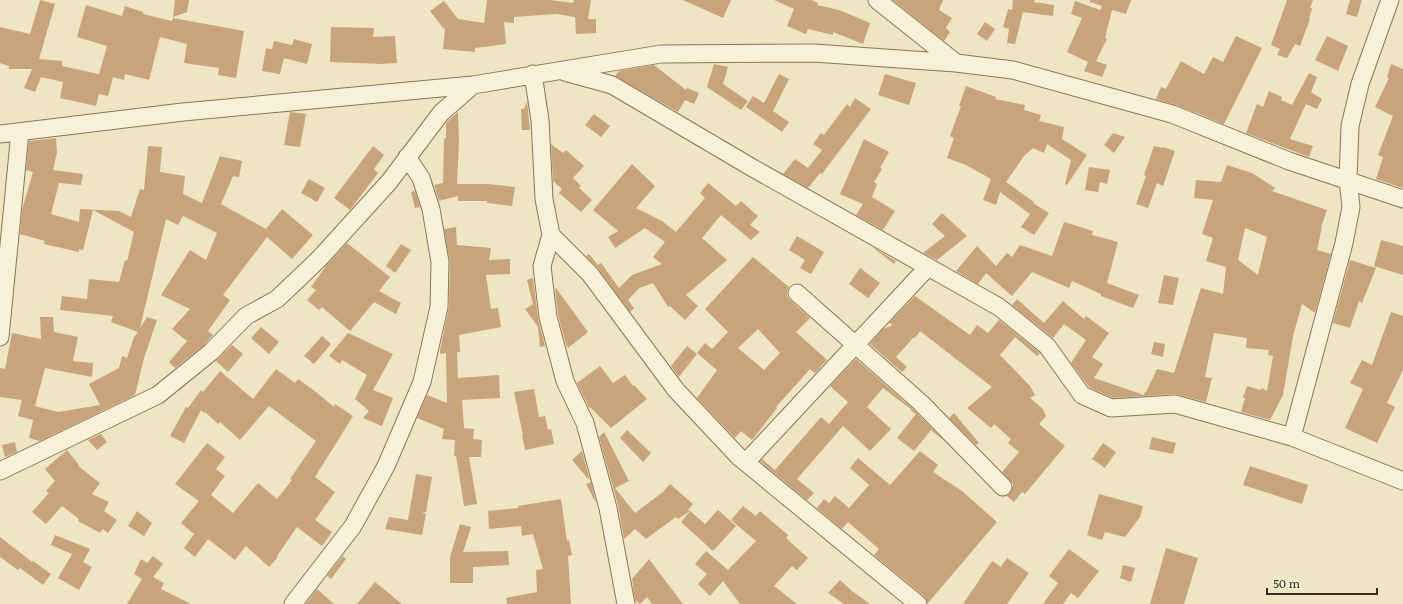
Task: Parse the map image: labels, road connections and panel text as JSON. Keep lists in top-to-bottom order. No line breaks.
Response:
{"scale_bar":"50 m"}
